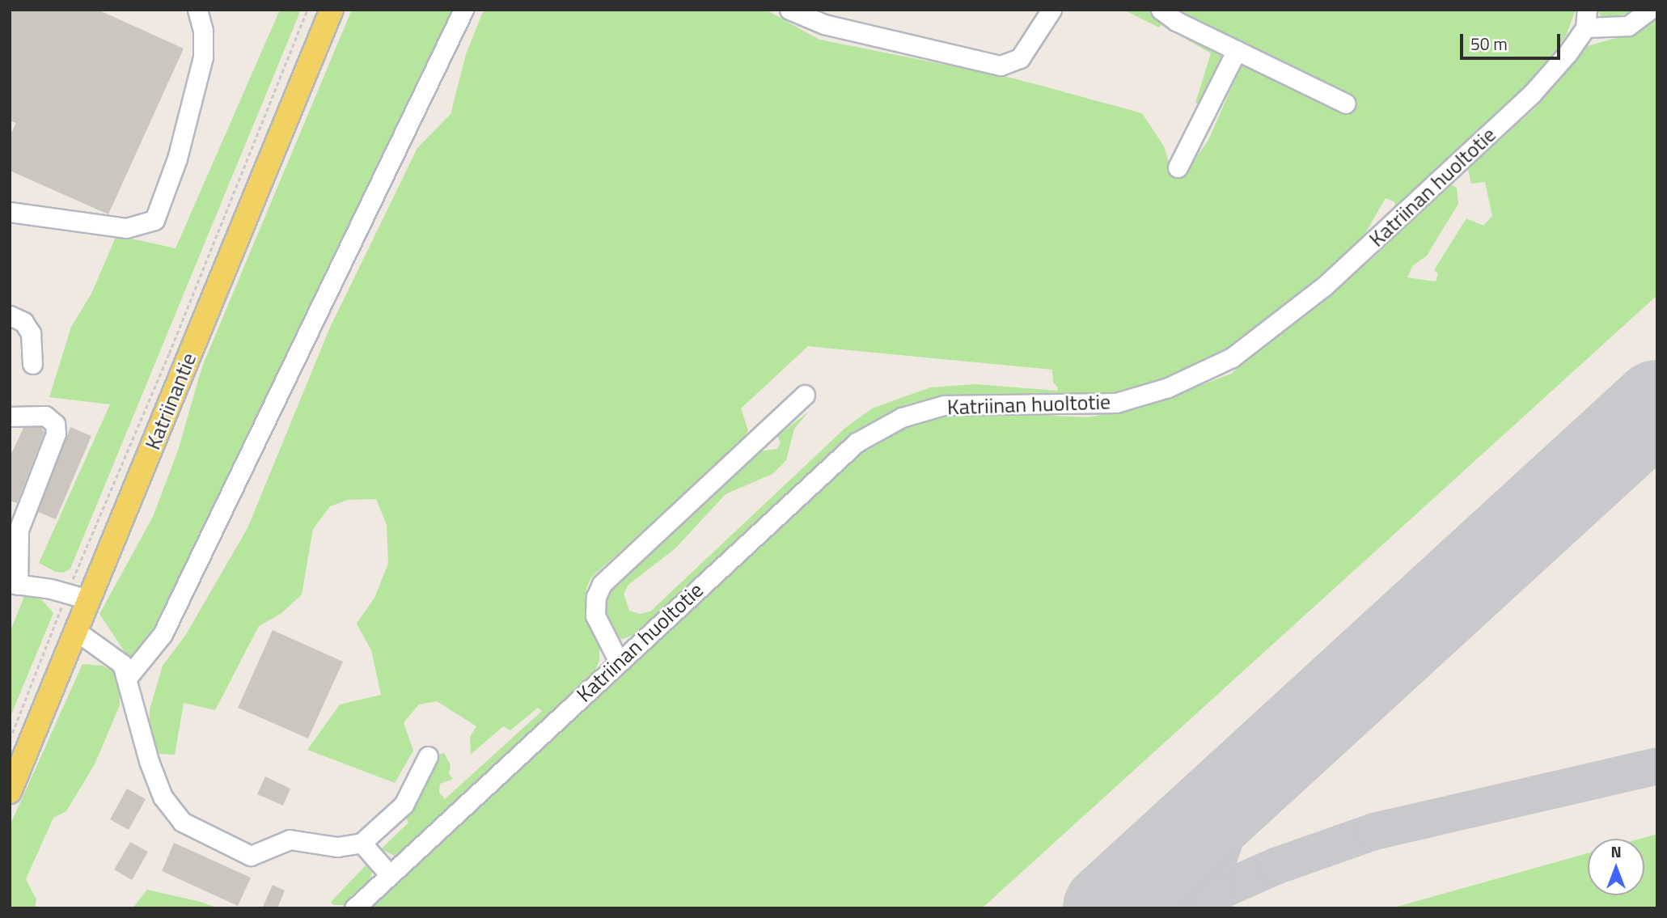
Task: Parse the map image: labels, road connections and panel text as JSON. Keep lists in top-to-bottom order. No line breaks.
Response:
{"streets":{"main road":["Katriinantie"],"street":["Katriinan huoltotie"]},"scale_bar":"50 m","north":"top"}
